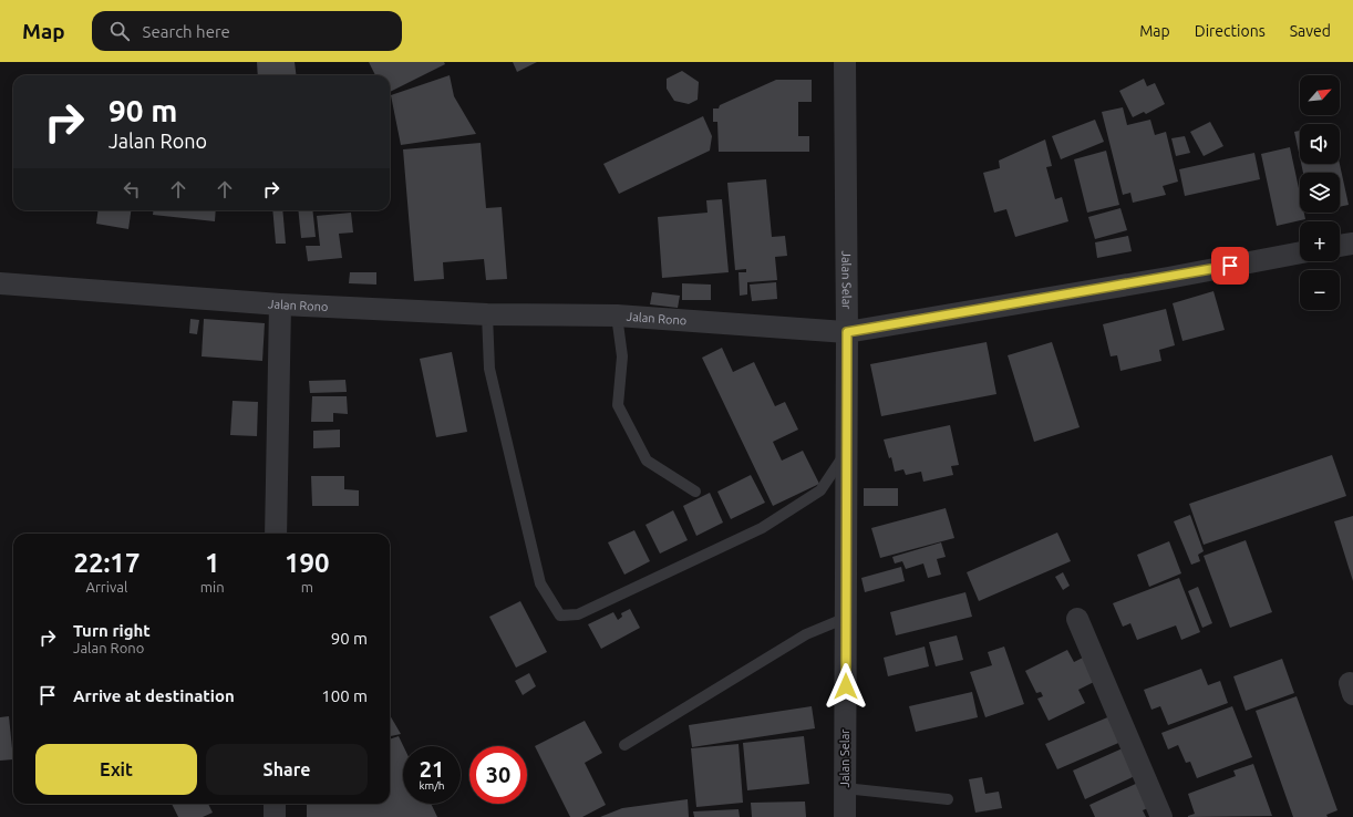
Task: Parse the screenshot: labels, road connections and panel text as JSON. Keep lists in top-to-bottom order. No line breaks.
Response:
{"streets":{"street":["Jalan Selar","Jalan Rono"]},"crossings":[["Jalan Selar","Jalan Rono"]],"north":"top right","page":{"header":"Map","search":"Search here","nav":["Map","Directions","Saved"],"map_buttons":["+","−"],"turn":["90 m","Jalan Rono"],"eta":["22:17","Arrival","1","min","190","m"],"list":[{"name":"Turn right","note":"Jalan Rono","value":"90 m"},{"name":"Arrive at destination","value":"100 m"}],"buttons":["Exit","Share"],"speed":"21 km/h","limit":"30"}}
